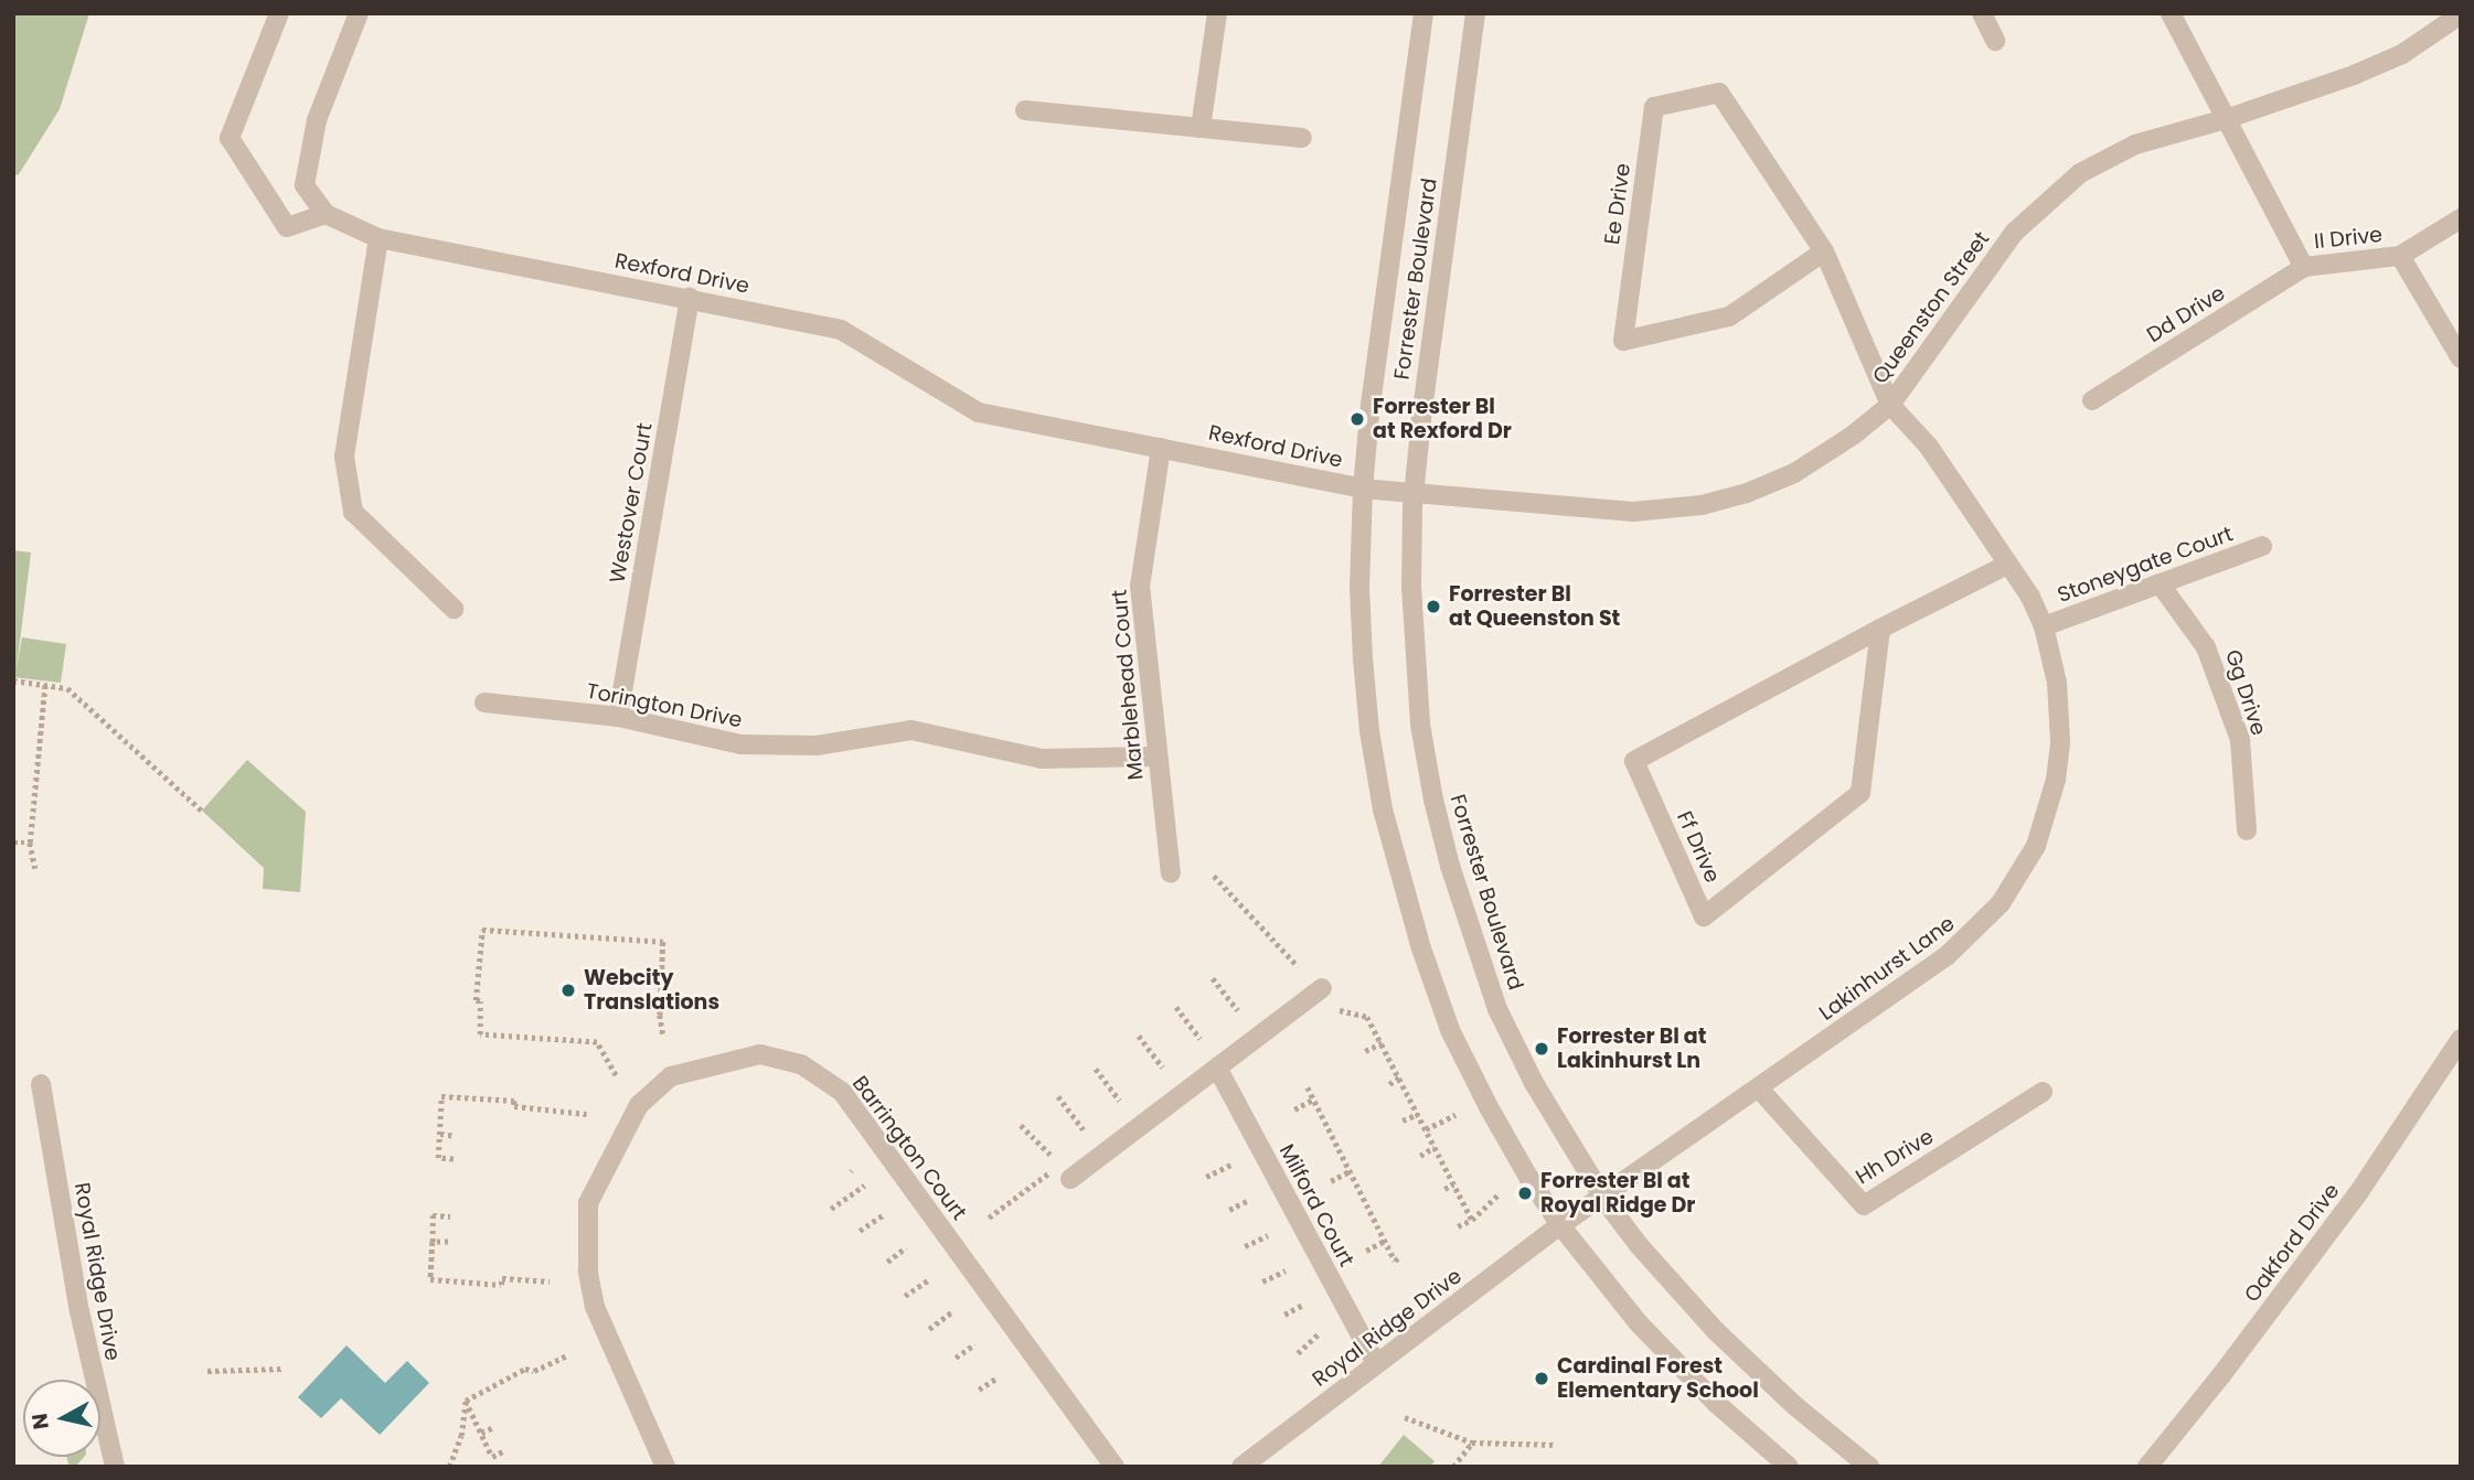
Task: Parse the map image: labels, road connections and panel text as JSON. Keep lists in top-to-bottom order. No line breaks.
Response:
{"streets":{"street":["Ee Drive","II Drive","Rexford Drive","Forrester Boulevard","Queenston Street","Dd Drive","Westover Court","Stoneygate Court","Marblehead Court","Gg Drive","Torington Drive","Ff Drive","Lakinhurst Lane","Barrington Court","Hh Drive","Milford Court","Oakford Drive","Royal Ridge Drive"]},"crossings":[["Ee Drive","Queenston Street"],["Ee Drive","Lakinhurst Lane"],["II Drive","Queenston Street"],["II Drive","Dd Drive"],["Rexford Drive","Forrester Boulevard"],["Rexford Drive","Queenston Street"],["Rexford Drive","Westover Court"],["Rexford Drive","Marblehead Court"],["Forrester Boulevard","Queenston Street"],["Forrester Boulevard","Lakinhurst Lane"],["Forrester Boulevard","Royal Ridge Drive"],["Queenston Street","Lakinhurst Lane"],["Westover Court","Torington Drive"],["Stoneygate Court","Gg Drive"],["Stoneygate Court","Lakinhurst Lane"],["Marblehead Court","Torington Drive"],["Ff Drive","Lakinhurst Lane"],["Lakinhurst Lane","Hh Drive"],["Lakinhurst Lane","Royal Ridge Drive"],["Milford Court","Royal Ridge Drive"]],"places":["Forrester Bl at Rexford Dr","Forrester Bl at Queenston St","Webcity Translations","Forrester Bl at Lakinhurst Ln","Forrester Bl at Royal Ridge Dr","Cardinal Forest Elementary School"],"north":"left"}
